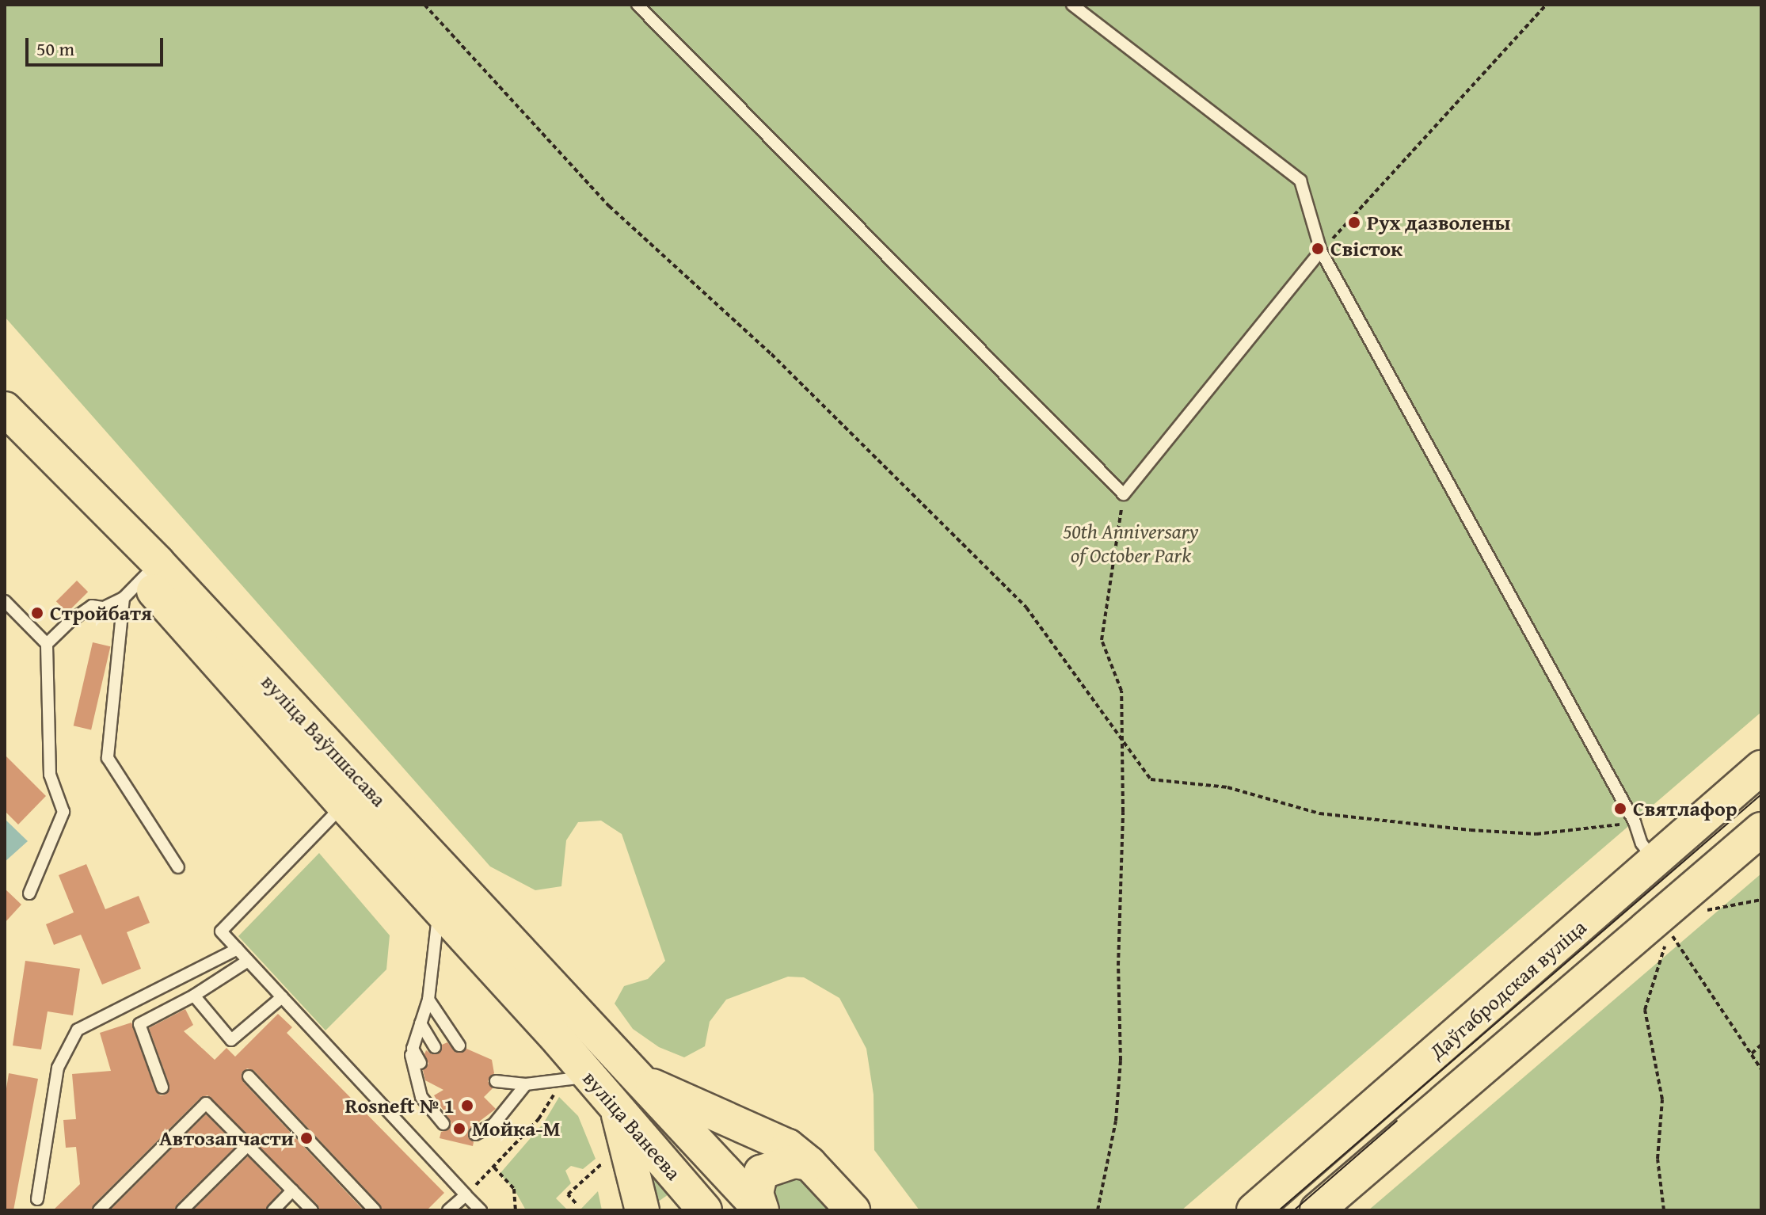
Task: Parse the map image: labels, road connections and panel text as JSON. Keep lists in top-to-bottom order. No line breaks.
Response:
{"streets":{"main road":["вуліца Ваўпшасава","Даўгабродская вуліца","вуліца Ванеева"]},"crossings":[["вуліца Ваўпшасава","вуліца Ванеева"]],"parks":["50th Anniversary of October Park"],"places":["Рух дазволены","Свісток","Стройбатя","Святлафор","Rosneft № 1","Мойка-М","Автозапчасти"],"scale_bar":"50 m"}
